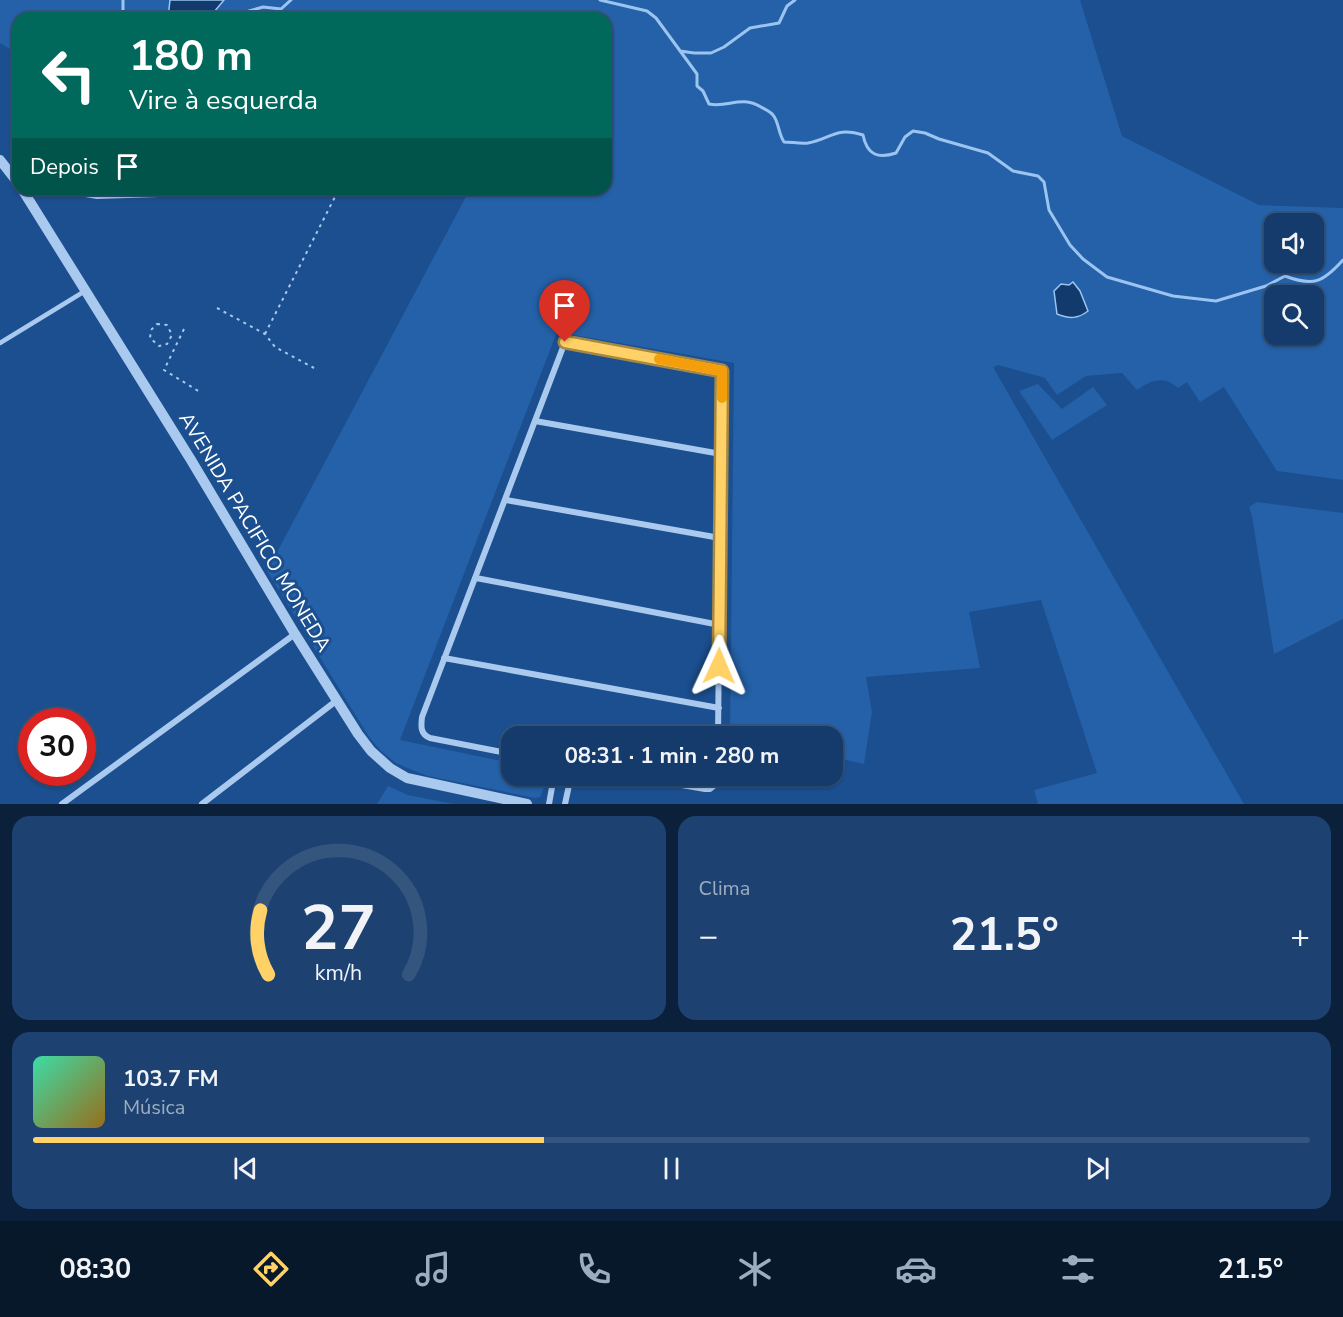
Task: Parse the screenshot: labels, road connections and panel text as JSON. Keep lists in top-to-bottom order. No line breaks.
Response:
{"streets":{"street":["AVENIDA PACIFICO MONEDA"]},"page":{"turn":["180 m","Vire à esquerda"],"then":"Depois","limit":"30","trip":"08:31 · 1 min · 280 m","tile":"Clima","heat":["−","21.5°","+"],"song":["103.7 FM","Música"],"tabs":["08:30","21.5°"],"gauge":["27","km/h"]}}
